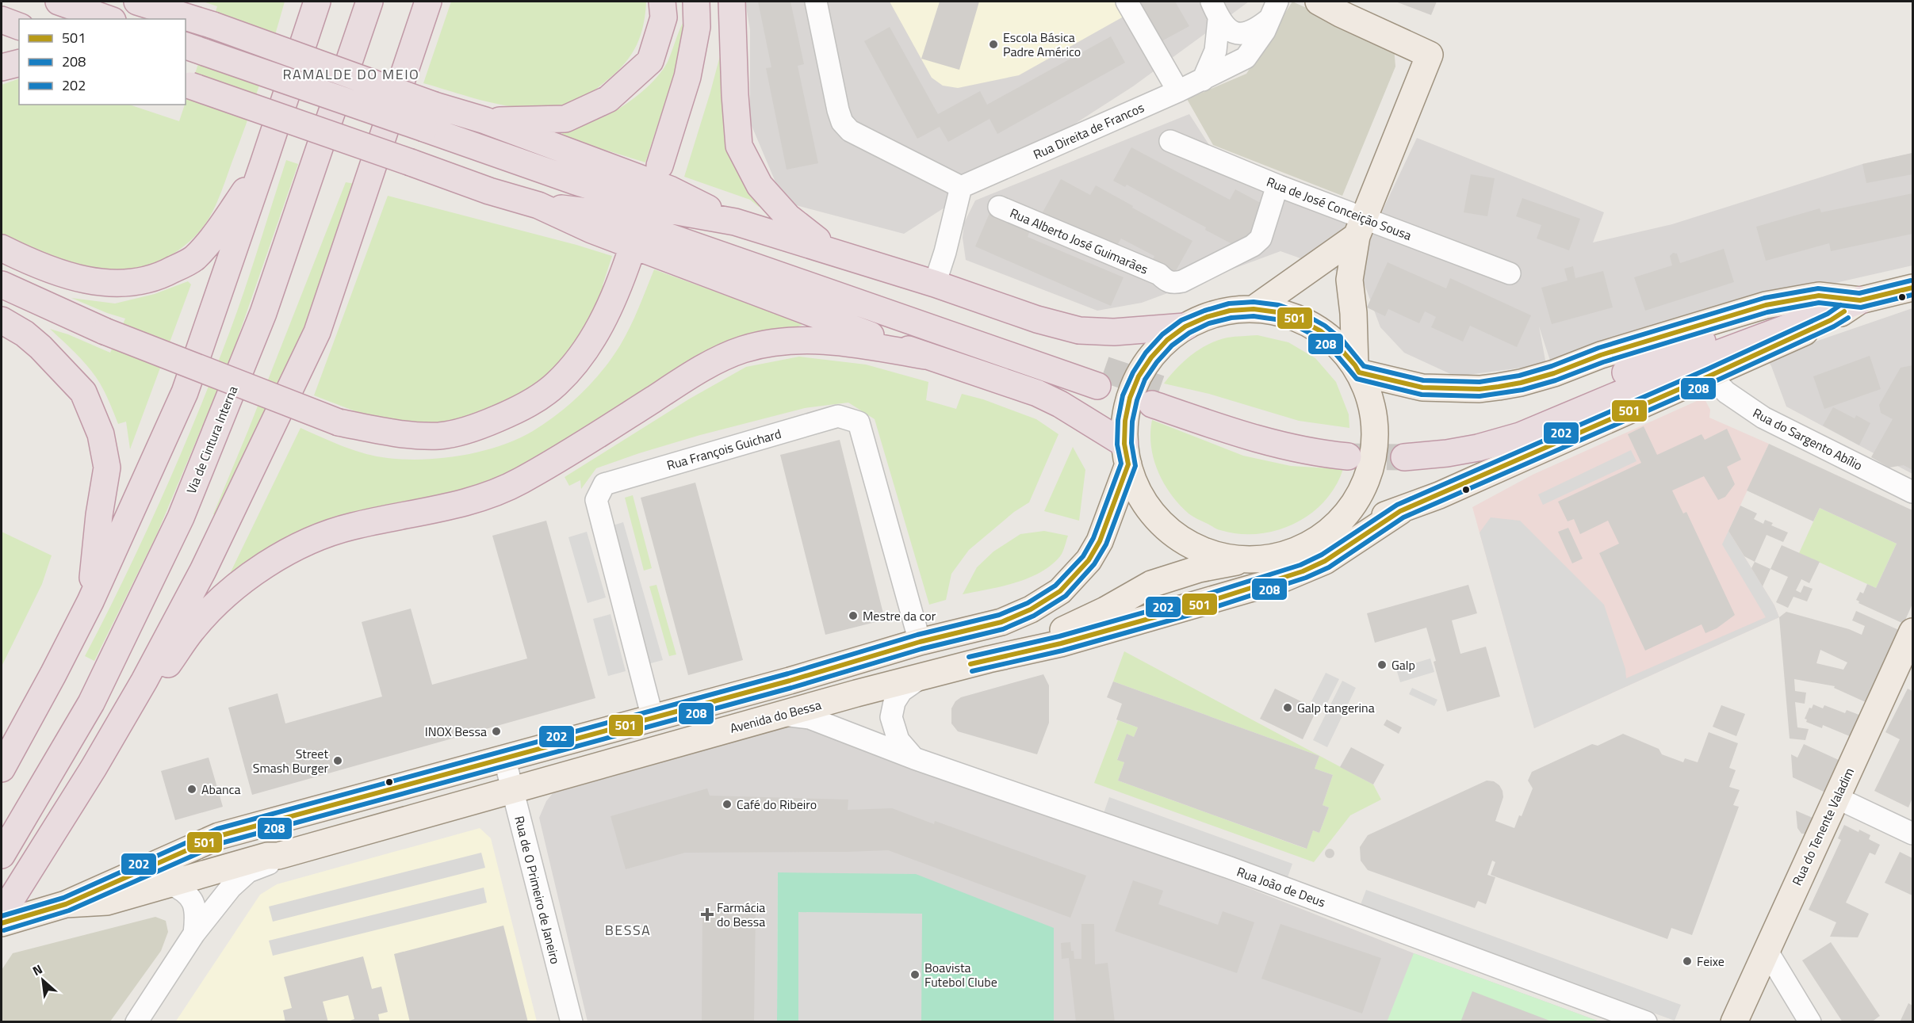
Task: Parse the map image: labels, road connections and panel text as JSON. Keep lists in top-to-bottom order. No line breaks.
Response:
{"streets":{"highway":["Via de Cintura Interna"],"main road":["Avenida do Bessa","Rua do Tenente Valadim"],"street":["Rua Direita de Francos","Rua de José Conceição Sousa","Rua Alberto José Guimarães","Rua do Sargento Abílio","Rua François Guichard","Rua João de Deus","Rua de O Primeiro de Janeiro"]},"crossings":[["Rua de José Conceição Sousa","Rua Alberto José Guimarães"],["Rua François Guichard","Avenida do Bessa"],["Avenida do Bessa","Rua João de Deus"],["Avenida do Bessa","Rua de O Primeiro de Janeiro"]],"districts":["RAMALDE DO MEIO","BESSA"],"places":{"other":["Escola Básica Padre Américo","Mestre da cor","Galp","Galp tangerina","INOX Bessa","Street Smash Burger","Abanca","Café do Ribeiro","Feixe","Boavista Futebol Clube"],"health":["Farmácia do Bessa"]},"lines":["transit line 202","transit line 501","transit line 208"],"legend":["501","208","202"],"north":"top left"}
